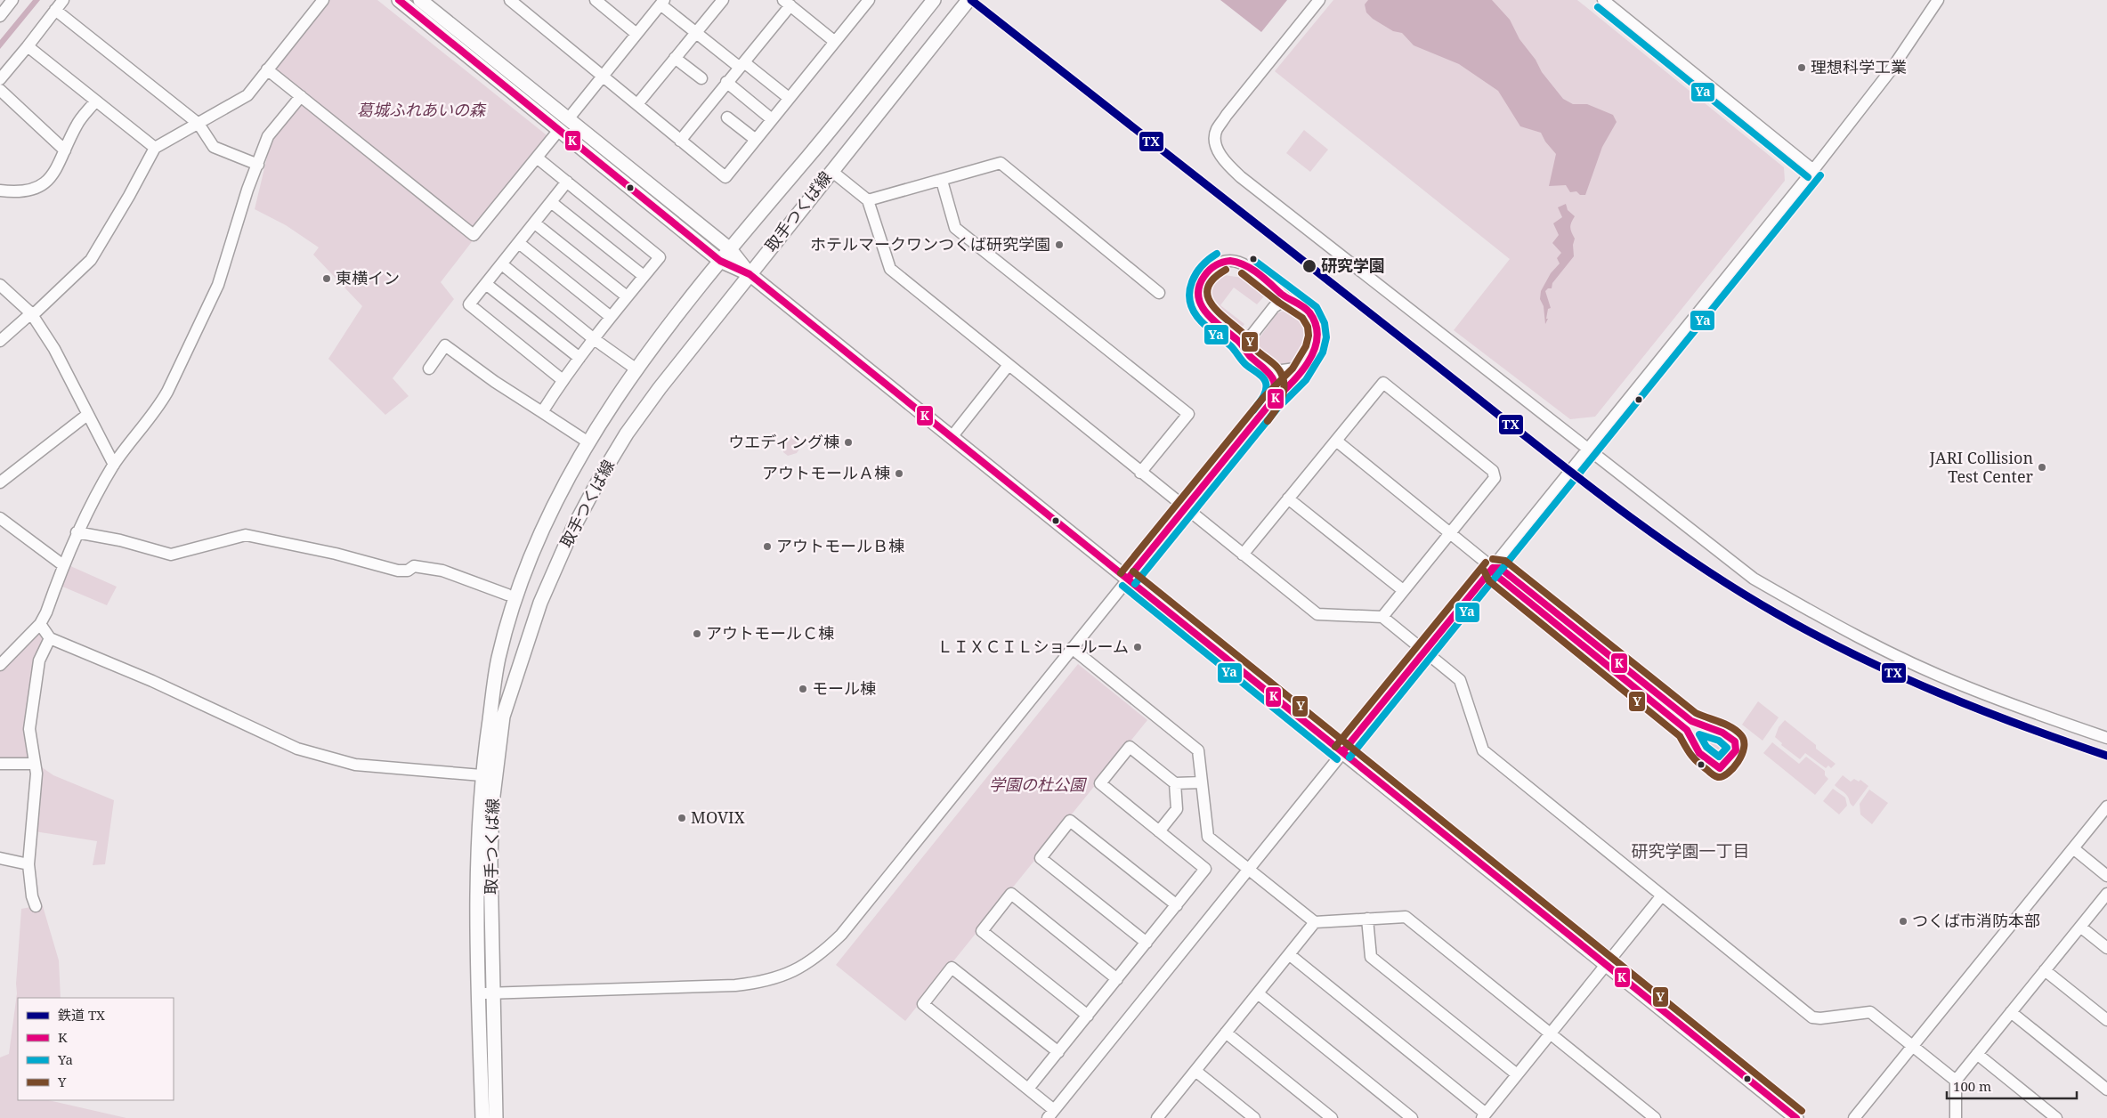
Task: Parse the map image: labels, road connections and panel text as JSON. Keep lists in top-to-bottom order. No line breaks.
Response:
{"streets":{"main road":["取手つくば線"]},"districts":["研究学園一丁目"],"parks":["葛城ふれあいの森","学園の杜公園"],"places":["理想科学工業","ホテルマークワンつくば研究学園","研究学園","東横イン","ウエディング棟","JARI Collision Test Center","アウトモールＡ棟","アウトモールＢ棟","アウトモールＣ棟","ＬＩＸＣＩＬショールーム","モール棟","MOVIX","つくば市消防本部"],"lines":["rail line TX","transit line K","transit line Ya","transit line Y"],"legend":["鉄道 TX","K","Ya","Y"],"scale_bar":"100 m"}
